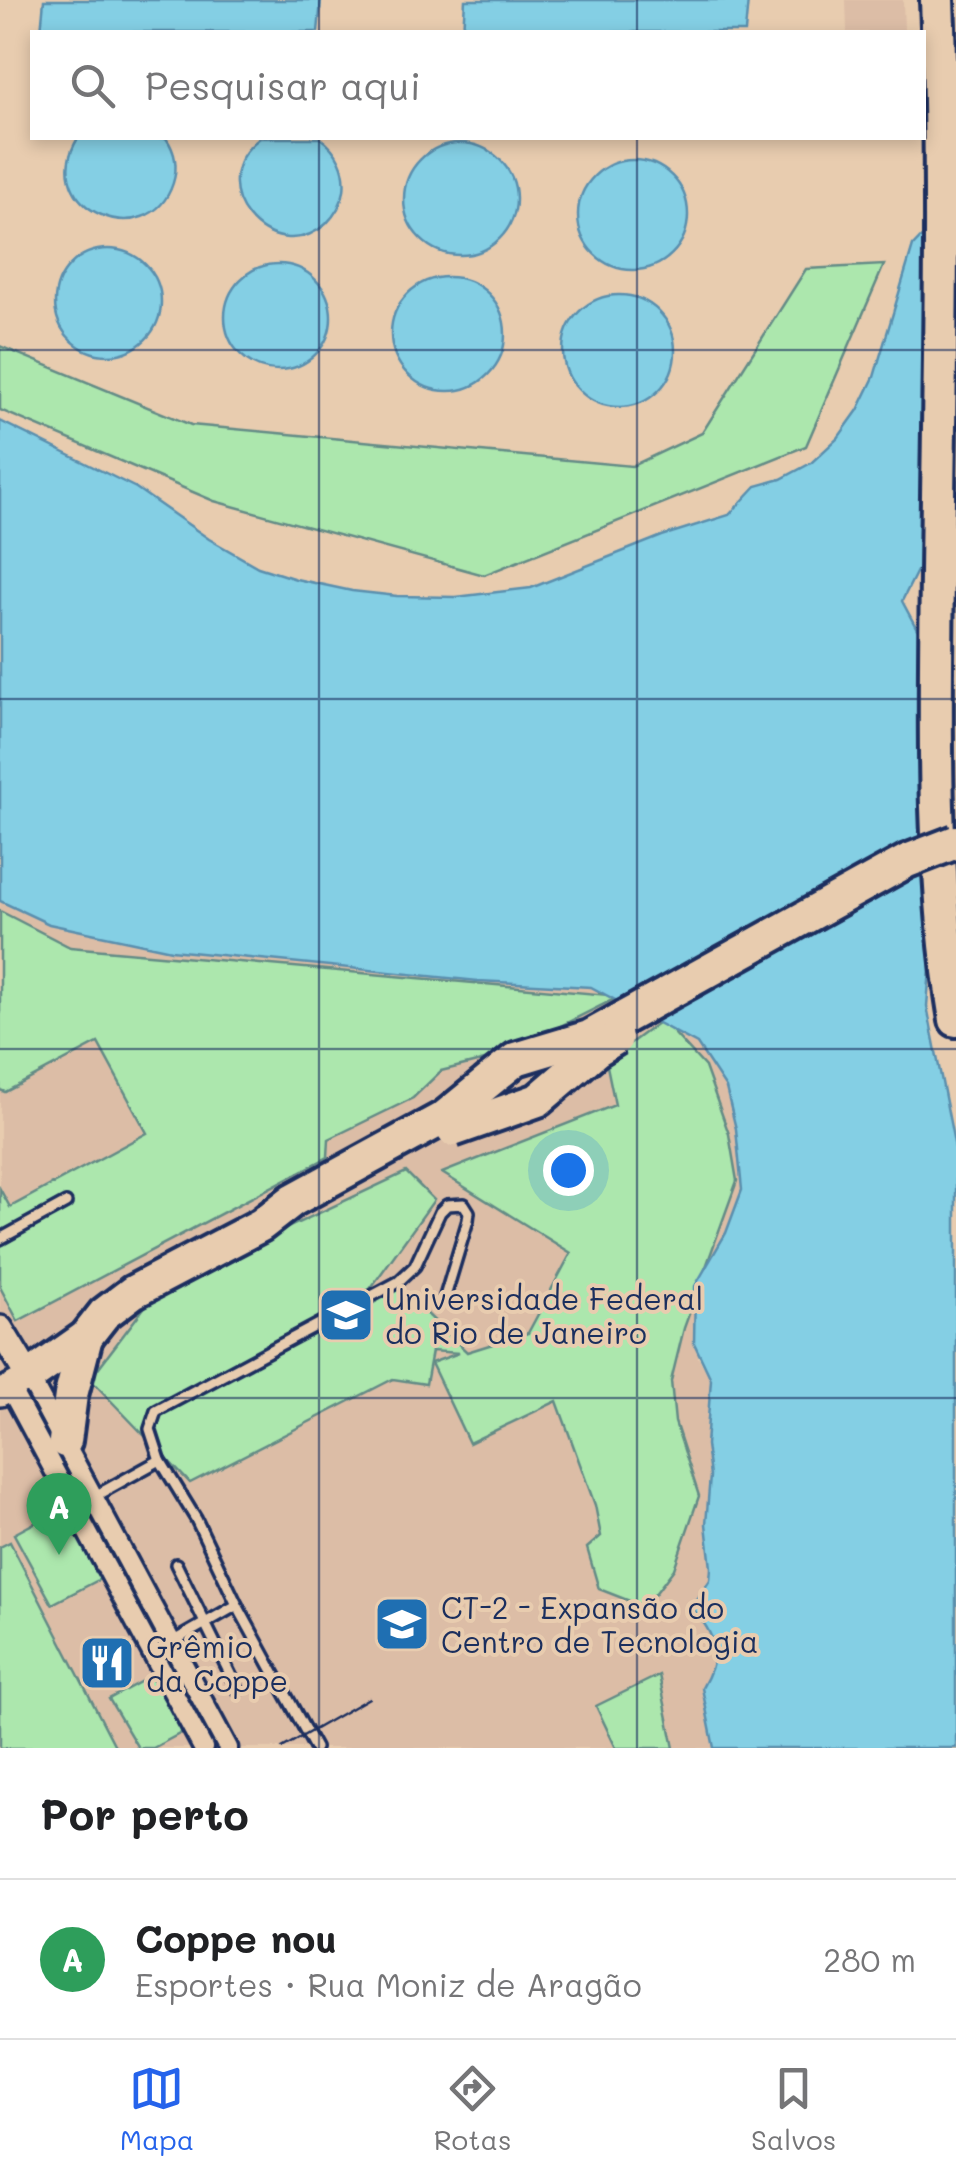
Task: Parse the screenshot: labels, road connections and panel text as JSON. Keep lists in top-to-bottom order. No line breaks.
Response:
{"places":{"school or university":["Universidade Federal do Rio de Janeiro","CT-2 - Expansão do Centro de Tecnologia"],"restaurant":["Grêmio da Coppe"]},"page":{"search":"Pesquisar aqui","pins":"A","heading":"Por perto","list":[{"mark":"A","name":"Coppe nou","note":"Esportes · Rua Moniz de Aragão","value":"280 m"}],"nav":["Mapa","Rotas","Salvos"]}}
